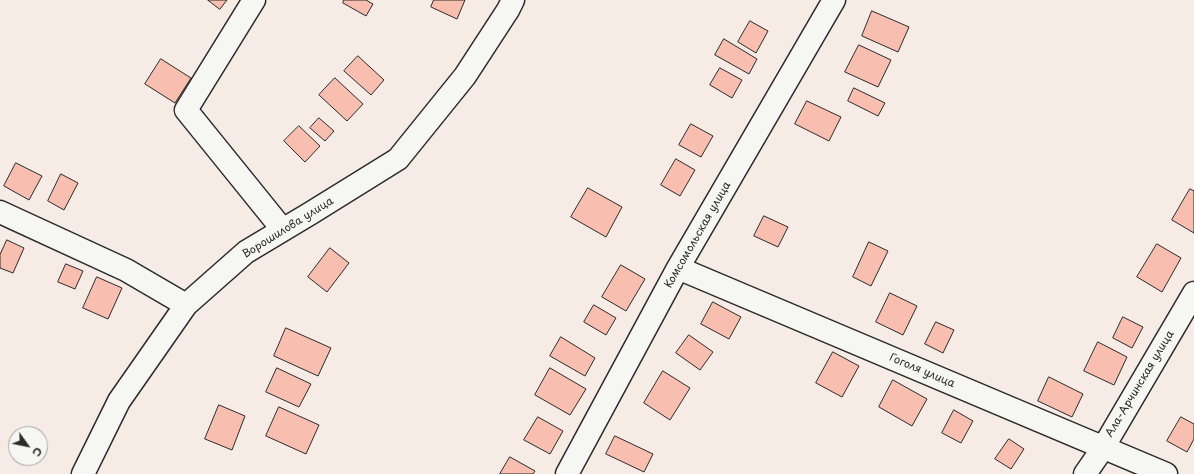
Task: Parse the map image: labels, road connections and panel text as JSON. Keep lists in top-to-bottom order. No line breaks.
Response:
{"streets":{"street":["Ворошилова улица","Комсомольская улица","Гоголя улица","Ала-Арчинская улица"]},"crossings":[["Комсомольская улица","Гоголя улица"],["Гоголя улица","Ала-Арчинская улица"]],"north":"bottom right"}
